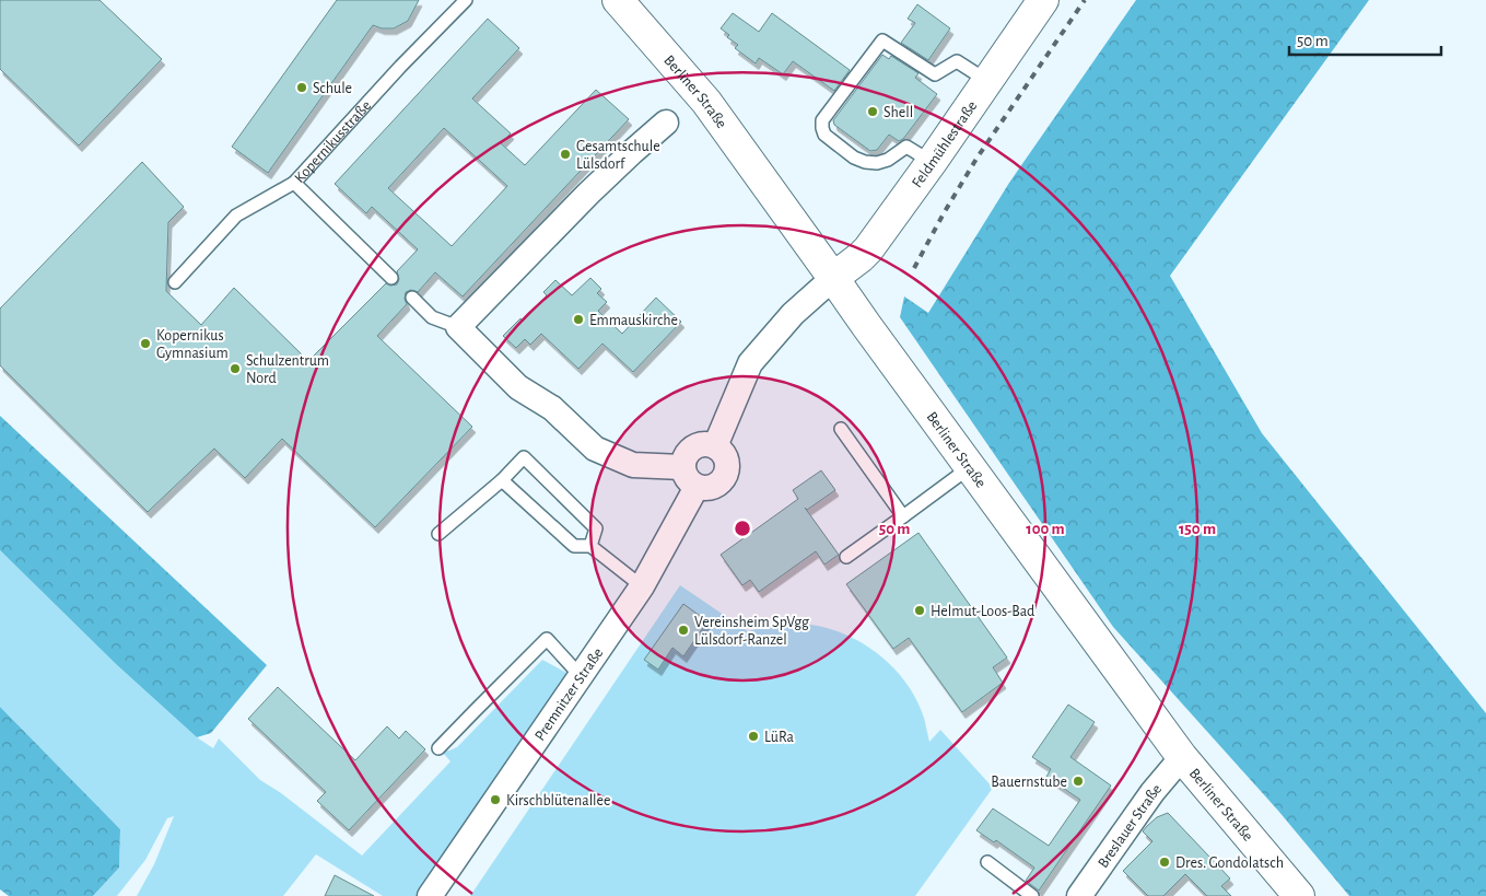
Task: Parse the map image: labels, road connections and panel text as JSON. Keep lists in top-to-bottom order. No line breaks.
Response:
{"streets":{"street":["Berliner Straße","Feldmühlestraße","Premnitzer Straße","Breslauer Straße"],"lane":["Kopernikusstraße"]},"crossings":[["Berliner Straße","Feldmühlestraße"],["Berliner Straße","Breslauer Straße"]],"places":["Schule","Shell","Gesamtschule Lülsdorf","Emmauskirche","Kopernikus Gymnasium","Schulzentrum Nord","Helmut-Loos-Bad","Vereinsheim SpVgg Lülsdorf-Ranzel","LüRa","Bauernstube","Kirschblütenallee","Dres. Gondolatsch"],"scale_bar":"50 m","rings":["50 m","100 m","150 m"]}
